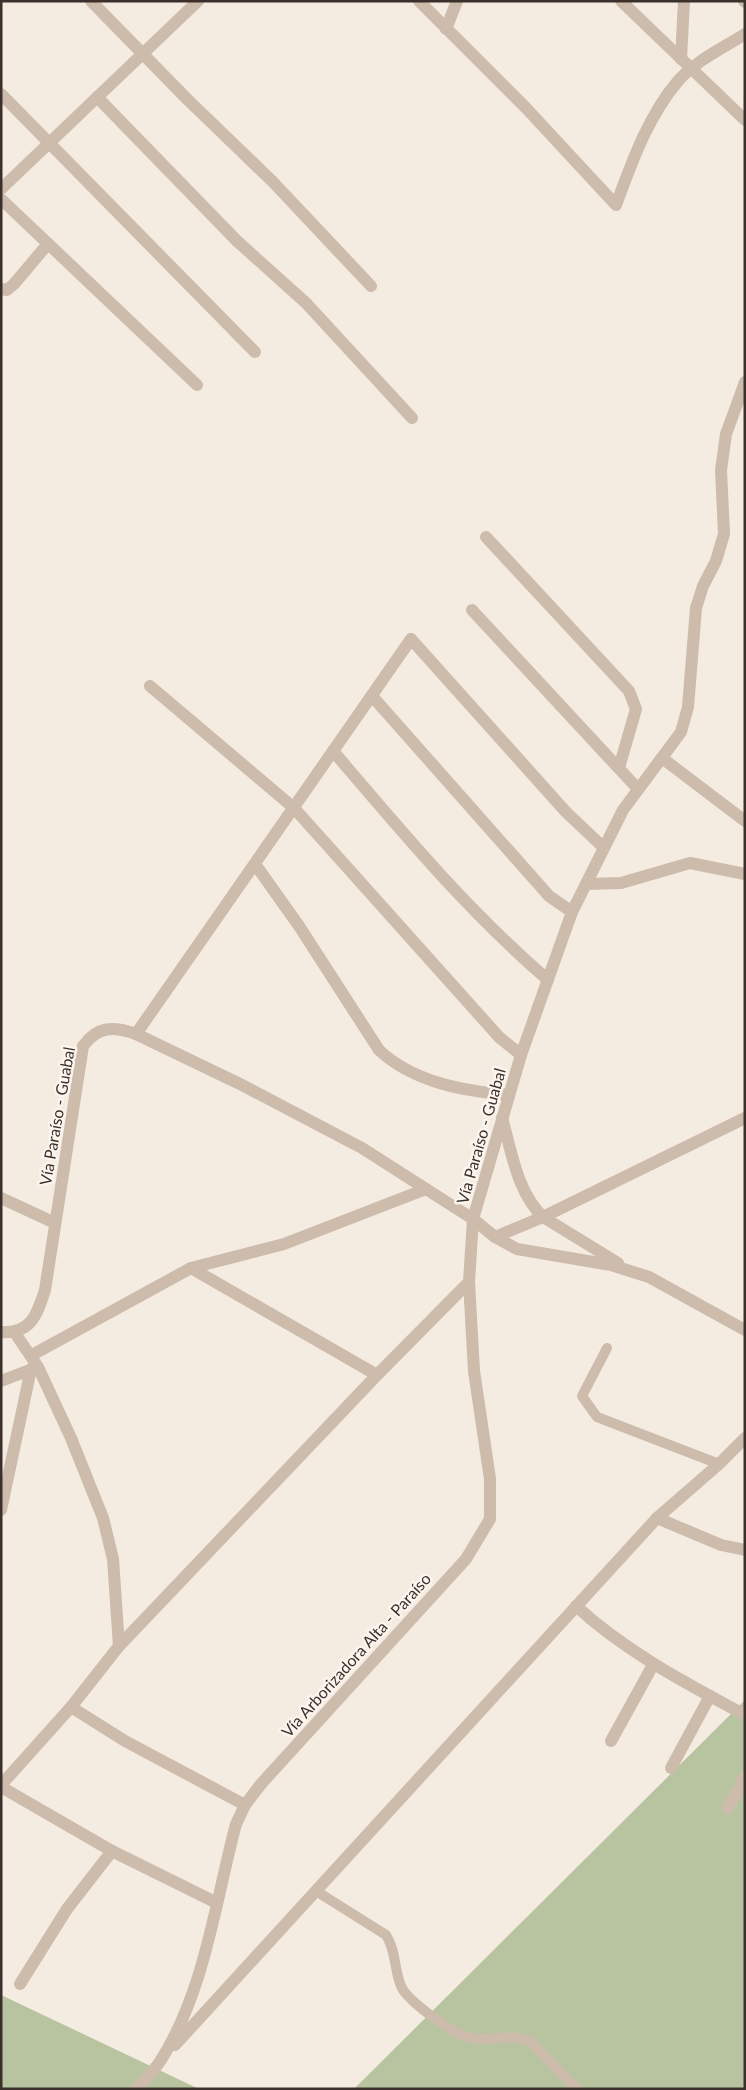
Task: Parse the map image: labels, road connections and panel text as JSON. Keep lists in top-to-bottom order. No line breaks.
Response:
{"streets":{"street":["Vía Paraíso - Guabal","Vía Arborizadora Alta - Paraíso"]},"crossings":[["Vía Paraíso - Guabal","Vía Arborizadora Alta - Paraíso"]]}
